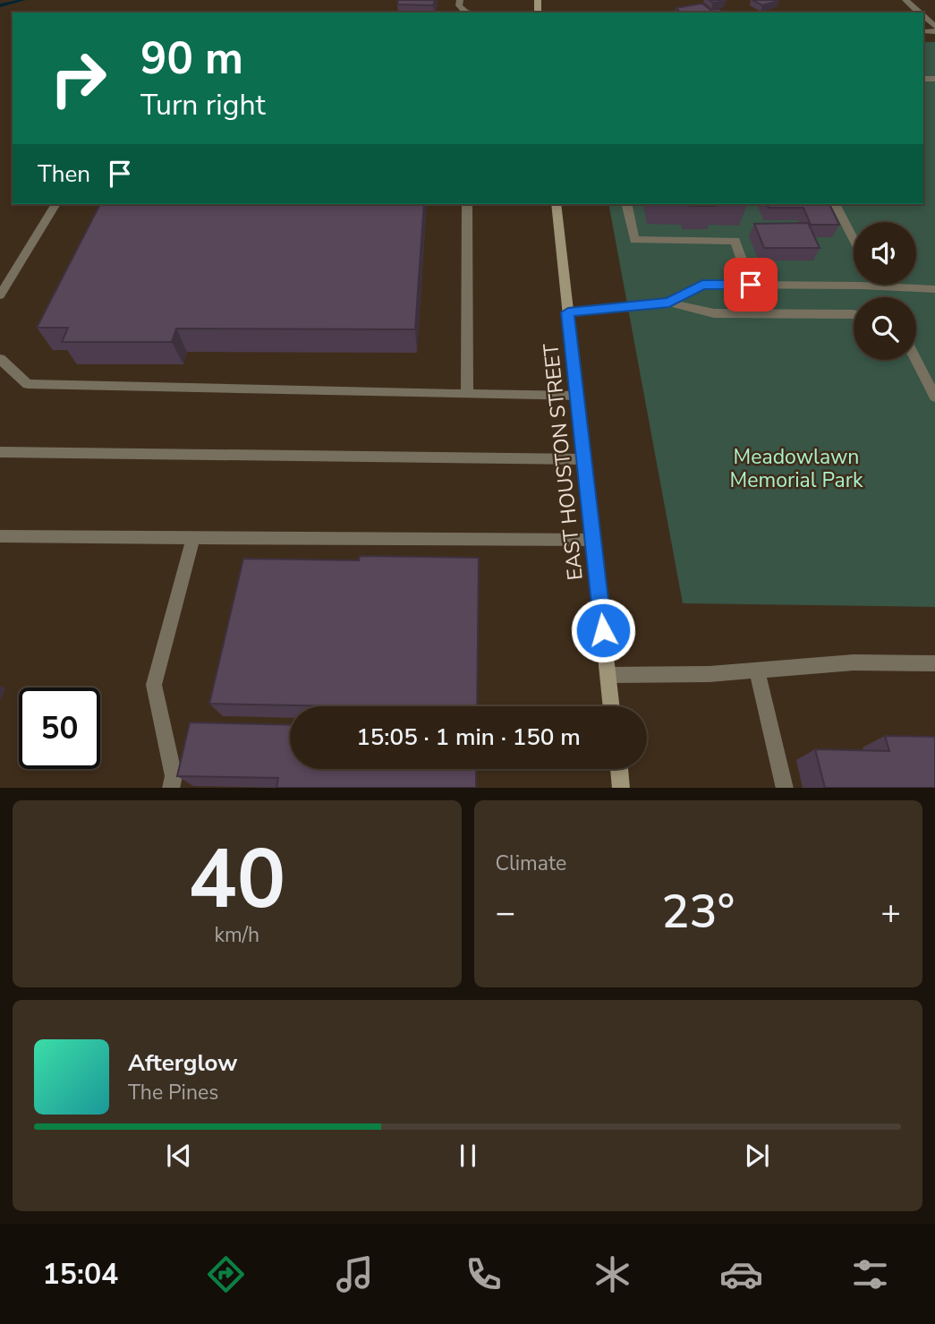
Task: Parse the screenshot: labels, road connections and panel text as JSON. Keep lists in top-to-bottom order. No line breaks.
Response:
{"streets":{"main road":["EAST HOUSTON STREET"]},"parks":["Meadowlawn Memorial Park"],"page":{"turn":["90 m","Turn right"],"then":"Then","limit":"50","trip":"15:05 · 1 min · 150 m","tile":[["40","km/h"],"Climate"],"heat":["−","23°","+"],"song":["Afterglow","The Pines"],"tabs":"15:04"}}
